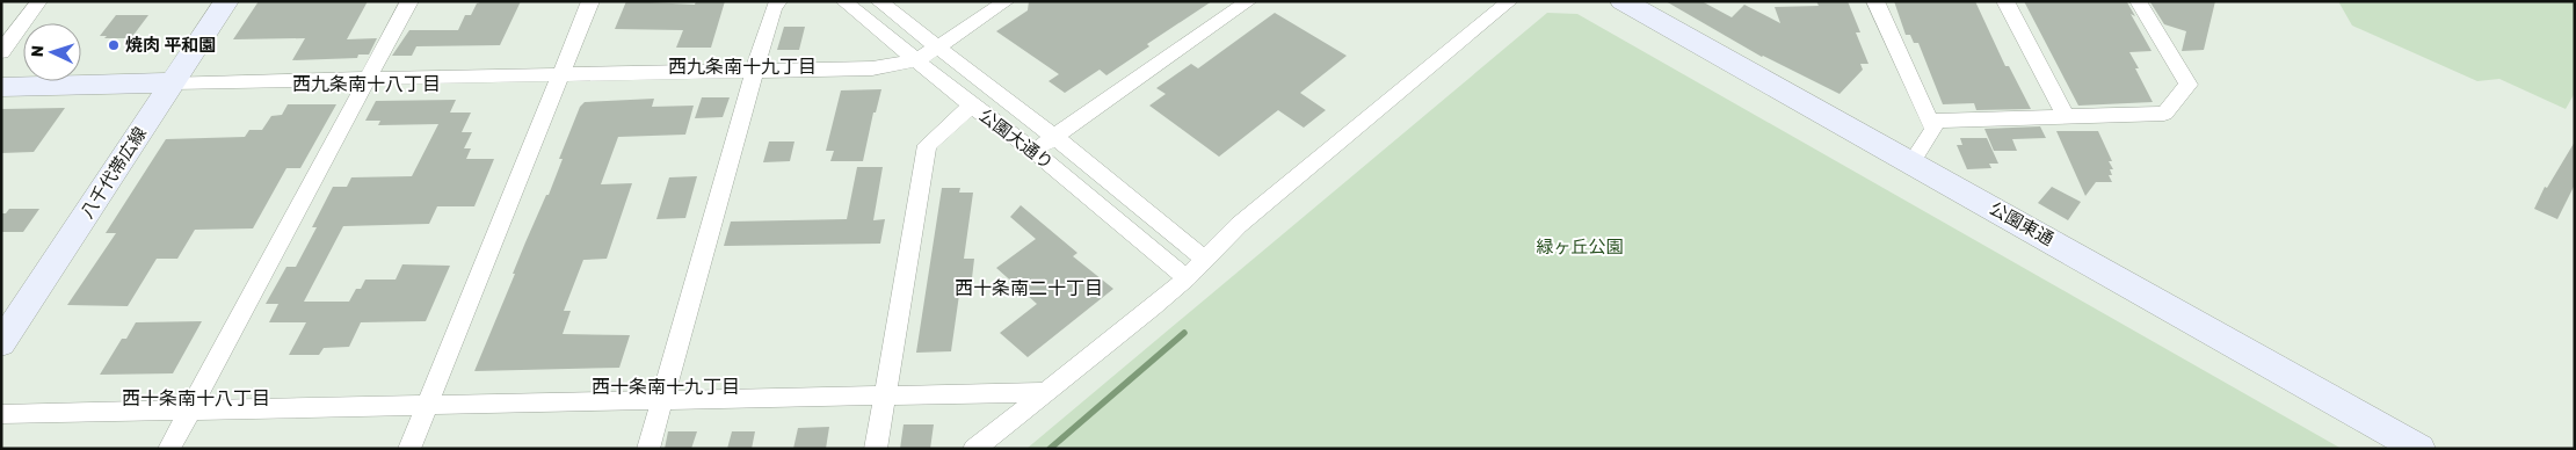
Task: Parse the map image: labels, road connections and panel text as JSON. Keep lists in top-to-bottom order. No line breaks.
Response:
{"streets":{"street":["公園大通り","八千代帯広線","公園東通"]},"districts":["西九条南十九丁目","西九条南十八丁目","西十条南二十丁目","西十条南十九丁目","西十条南十八丁目"],"parks":["緑ヶ丘公園"],"places":["焼肉 平和園"],"north":"left"}
